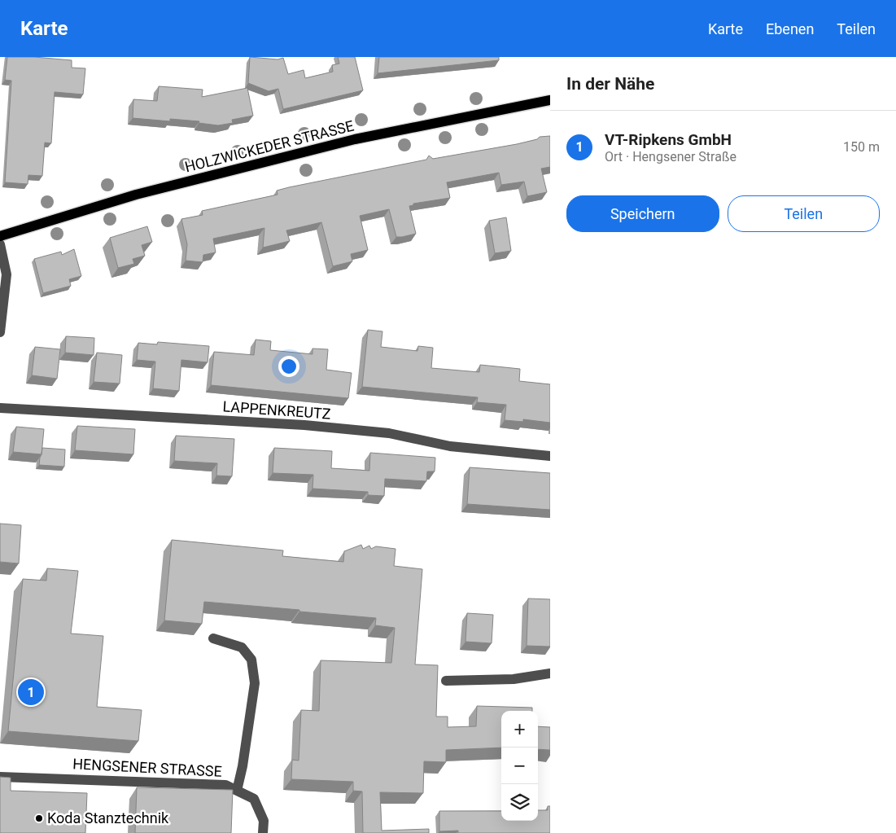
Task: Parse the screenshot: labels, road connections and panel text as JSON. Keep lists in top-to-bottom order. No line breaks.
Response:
{"streets":{"main road":["HOLZWICKEDER STRASSE"],"street":["LAPPENKREUTZ","HENGSENER STRASSE"]},"places":["Koda Stanztechnik"],"page":{"header":"Karte","nav":["Karte","Ebenen","Teilen"],"heading":"In der Nähe","list":[{"mark":"1","name":"VT-Ripkens GmbH","note":"Ort · Hengsener Straße","value":"150 m"}],"buttons":["Speichern","Teilen"],"pins":"1","map_buttons":["+","−"]}}
